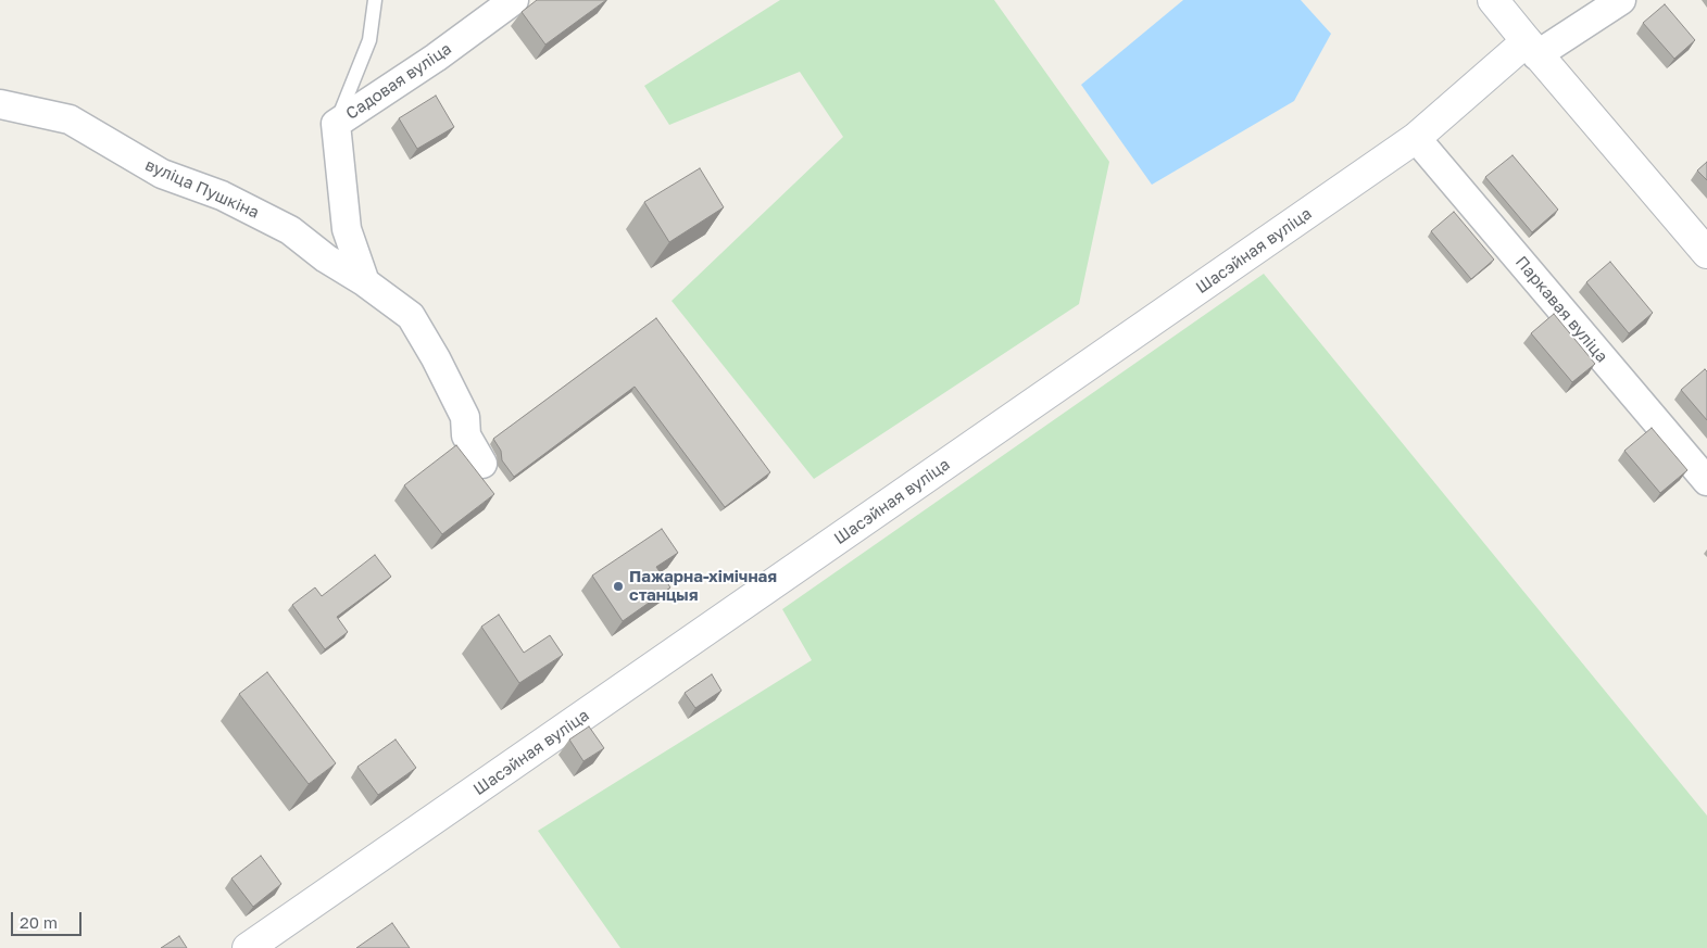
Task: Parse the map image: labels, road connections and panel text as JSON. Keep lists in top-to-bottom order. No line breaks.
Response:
{"streets":{"main road":["Шасэйная вуліца"],"street":["Садовая вуліца","вуліца Пушкіна","Паркавая вуліца"]},"crossings":[["Садовая вуліца","вуліца Пушкіна"],["Шасэйная вуліца","Паркавая вуліца"]],"places":["Пажарна-хімічная станцыя"],"scale_bar":"20 m"}
